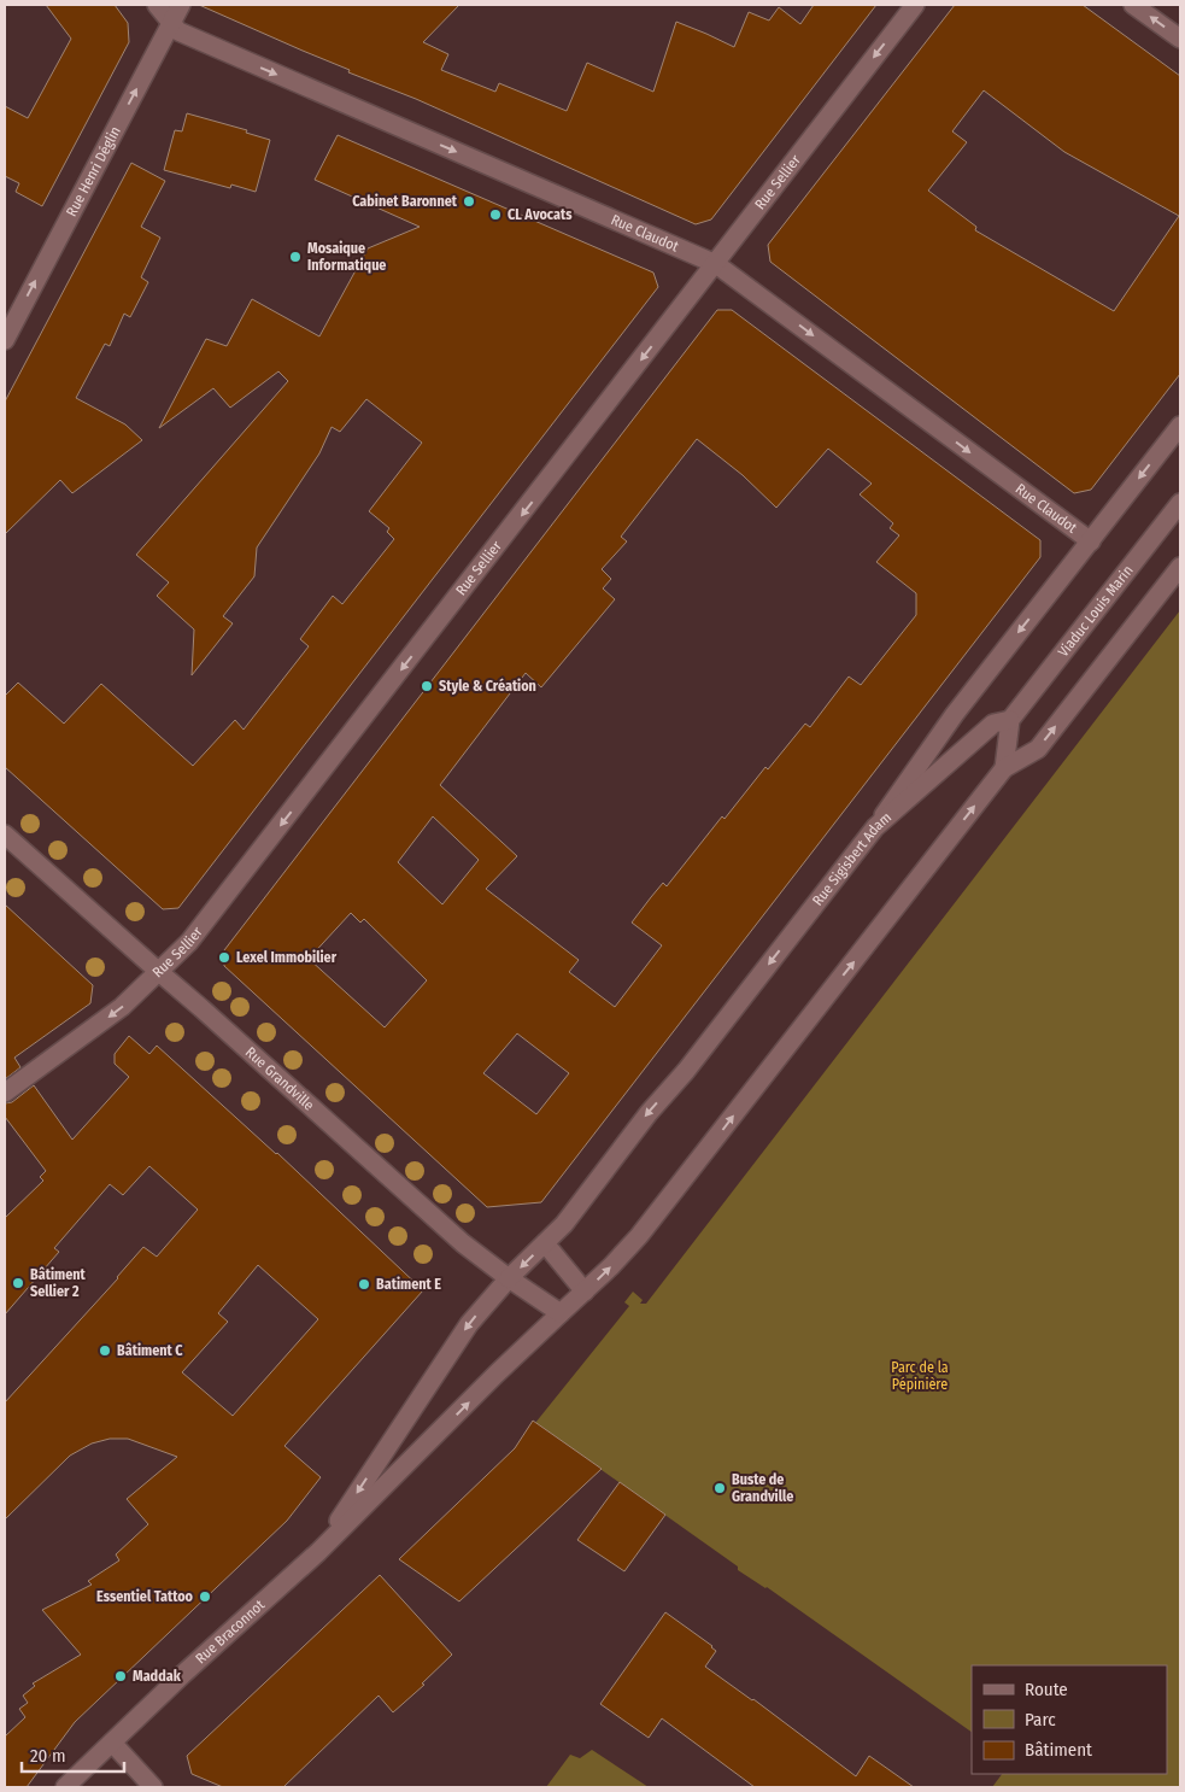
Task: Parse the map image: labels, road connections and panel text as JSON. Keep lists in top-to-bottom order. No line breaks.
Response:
{"streets":{"street":["Rue Henri Déglin","Rue Sellier","Rue Claudot","Viaduc Louis Marin","Rue Sigisbert Adam","Rue Grandville","Rue Braconnot"]},"crossings":[["Rue Henri Déglin","Rue Claudot"],["Rue Sellier","Rue Claudot"],["Rue Sellier","Rue Grandville"],["Rue Claudot","Rue Sigisbert Adam"],["Viaduc Louis Marin","Rue Sigisbert Adam"],["Rue Sigisbert Adam","Rue Grandville"],["Rue Sigisbert Adam","Rue Braconnot"],["Rue Grandville","Rue Braconnot"]],"one_way":["Rue Henri Déglin","Rue Sellier","Rue Claudot"],"parks":["Parc de la Pépinière"],"places":["Cabinet Baronnet","CL Avocats","Mosaique Informatique","Style & Création","Lexel Immobilier","Bâtiment Sellier 2","Batiment E","Bâtiment C","Buste de Grandville","Essentiel Tattoo","Maddak"],"legend":["Route","Parc","Bâtiment"],"scale_bar":"20 m"}
